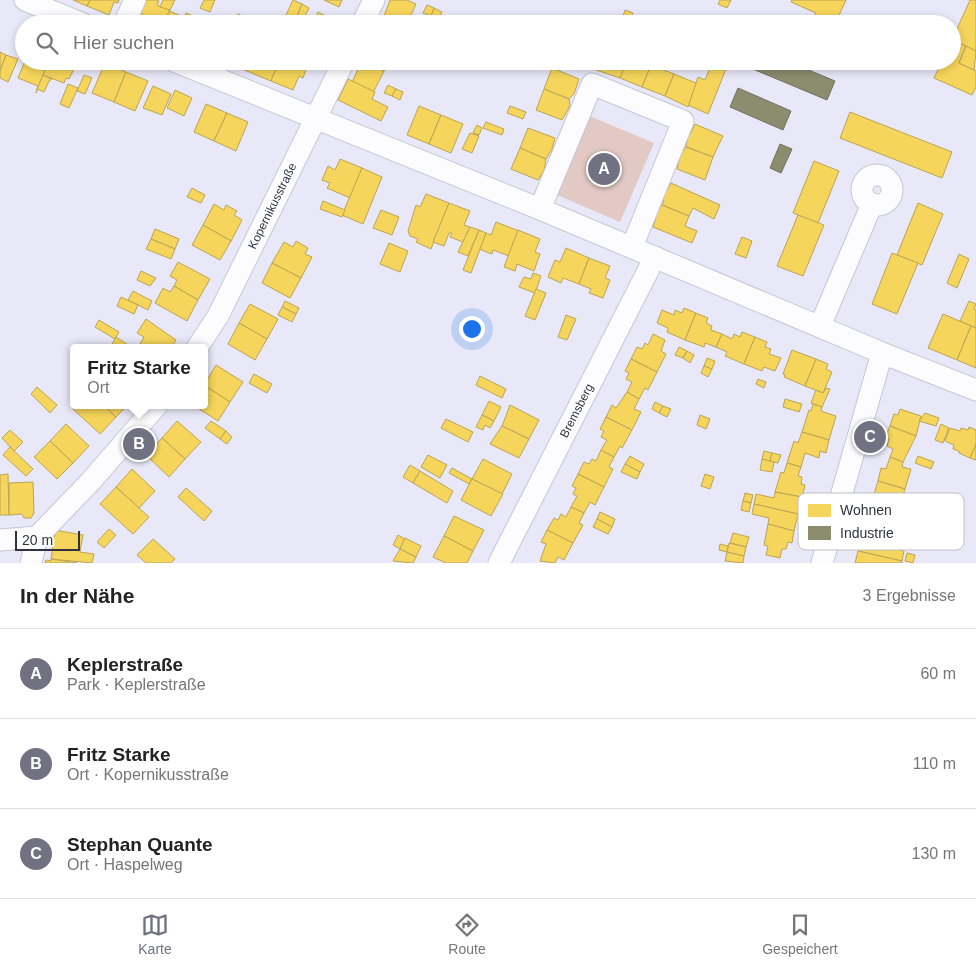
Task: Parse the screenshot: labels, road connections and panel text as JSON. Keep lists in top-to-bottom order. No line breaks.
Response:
{"streets":{"street":["Kopernikusstraße","Bremsberg"]},"legend":["Wohnen","Industrie"],"scale_bar":"20 m","page":{"search":"Hier suchen","pins":["A","C","B"],"popup":["Fritz Starke","Ort"],"scale":"20 m","heading":["In der Nähe","3 Ergebnisse"],"list":[{"mark":"A","name":"Keplerstraße","note":"Park · Keplerstraße","value":"60 m"},{"mark":"B","name":"Fritz Starke","note":"Ort · Kopernikusstraße","value":"110 m"},{"mark":"C","name":"Stephan Quante","note":"Ort · Haspelweg","value":"130 m"}],"nav":["Karte","Route","Gespeichert"]}}
